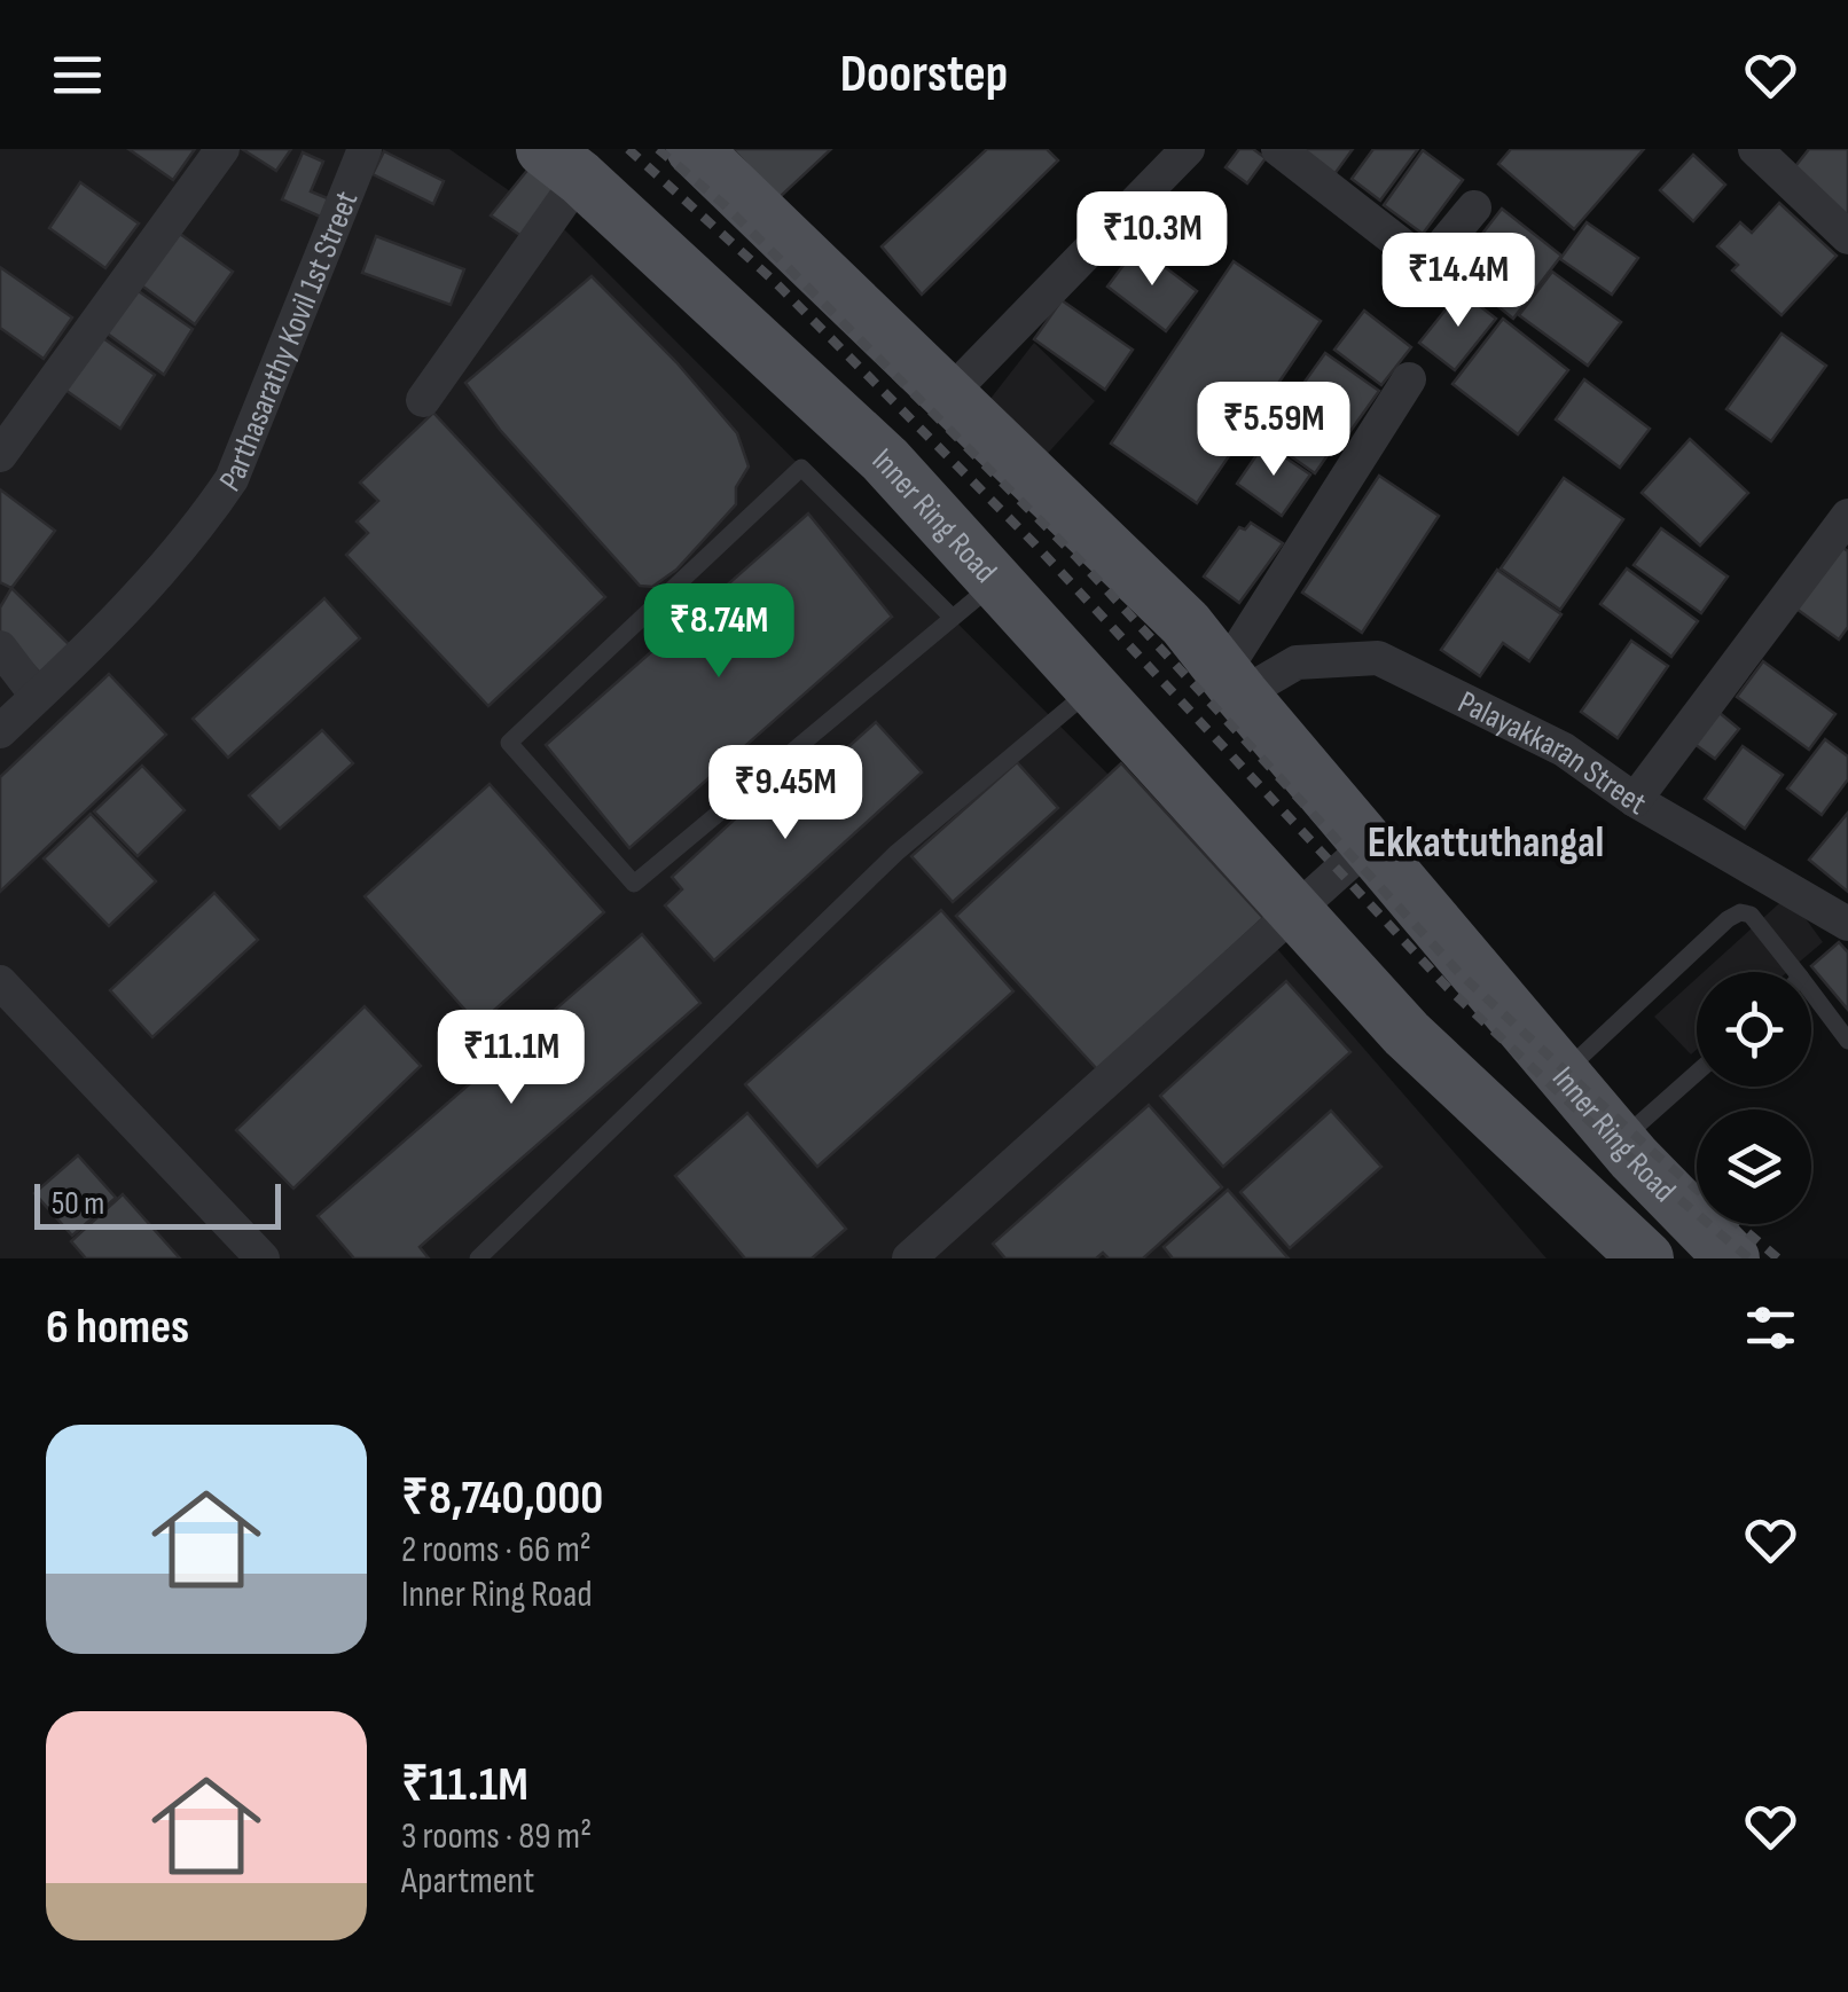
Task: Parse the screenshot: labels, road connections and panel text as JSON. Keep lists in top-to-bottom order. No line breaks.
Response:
{"streets":{"main road":["Inner Ring Road"],"street":["Parthasarathy Kovil 1st Street","Palayakkaran Street"]},"crossings":[["Inner Ring Road","Palayakkaran Street"]],"districts":["Ekkattuthangal"],"scale_bar":"50 m","page":{"header":"Doorstep","price":["₹10.3M","₹14.4M","₹5.59M","₹8.74M","₹9.45M","₹11.1M"],"scale":"50 m","heading":"6 homes","list":[{"name":"₹8,740,000","note":"2 rooms · 66 m² · Inner Ring Road"},{"name":"₹11.1M","note":"3 rooms · 89 m² · Apartment"}]}}
